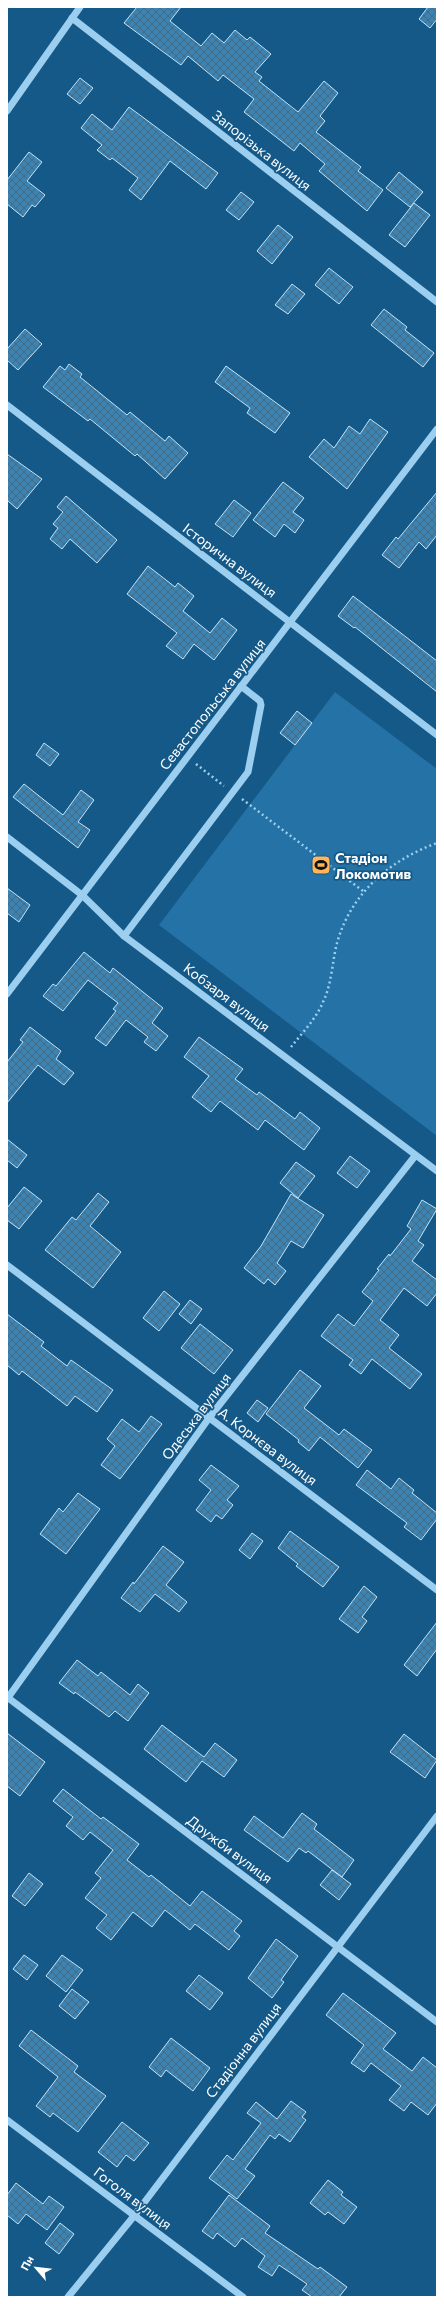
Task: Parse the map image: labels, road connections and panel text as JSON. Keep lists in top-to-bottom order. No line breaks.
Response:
{"streets":{"street":["Запорізька вулиця","Історична вулиця","Севастопольська вулиця","Кобзаря вулиця","Одеська вулиця","А. Корнєва вулиця","Дружби вулиця","Стадіонна вулиця","Гоголя вулиця"]},"crossings":[["Історична вулиця","Севастопольська вулиця"],["Севастопольська вулиця","Кобзаря вулиця"],["Кобзаря вулиця","Одеська вулиця"],["Одеська вулиця","А. Корнєва вулиця"],["Одеська вулиця","Дружби вулиця"],["Дружби вулиця","Стадіонна вулиця"],["Стадіонна вулиця","Гоголя вулиця"]],"places":{"sports":["Стадіон Локомотив"]},"north":"top left"}
